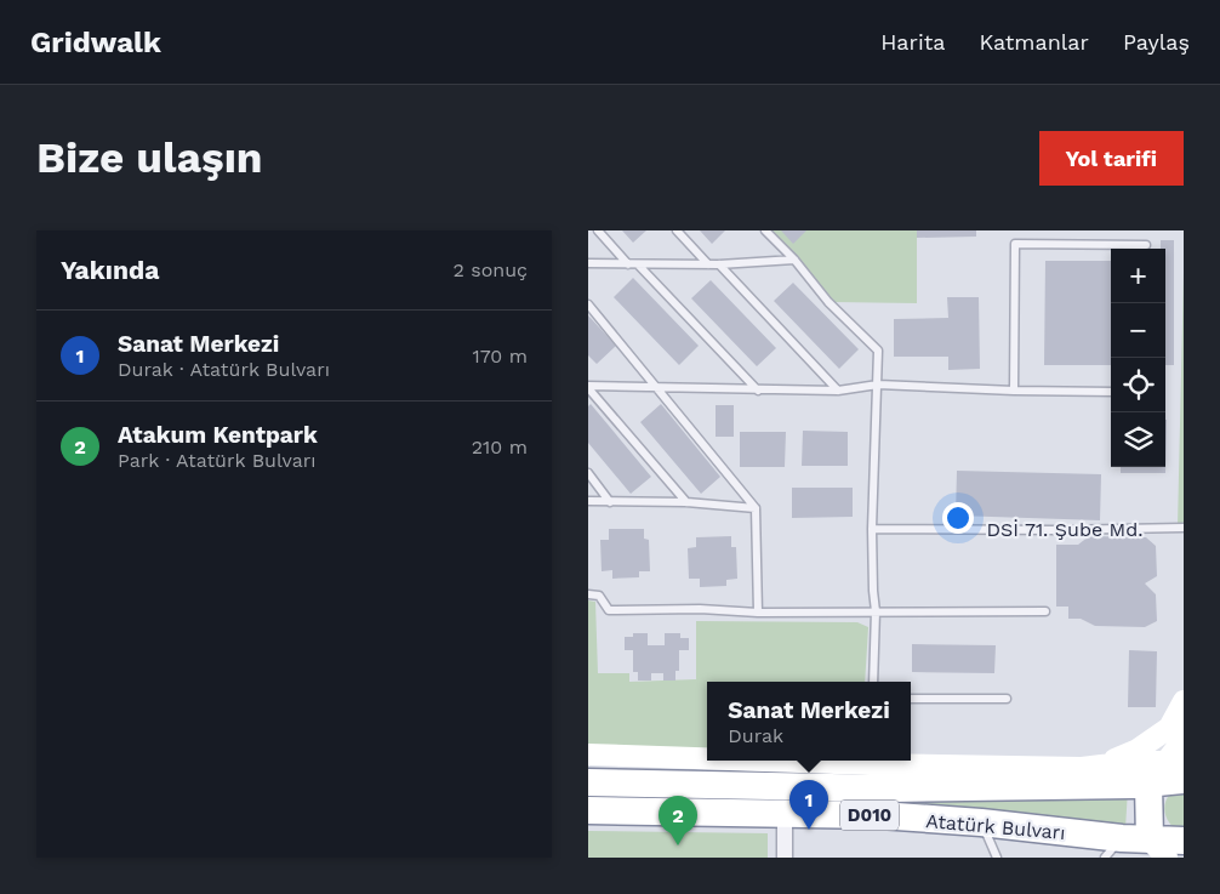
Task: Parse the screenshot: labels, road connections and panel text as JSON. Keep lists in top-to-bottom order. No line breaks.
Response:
{"streets":{"highway":["D010","Atatürk Bulvarı"],"lane":["DSİ 71. Şube Md."]},"page":{"header":"Gridwalk","nav":["Harita","Katmanlar","Paylaş"],"buttons":"Yol tarifi","title":"Bize ulaşın","heading":["Yakında","2 sonuç"],"map_buttons":["+","−"],"list":[{"mark":"1","name":"Sanat Merkezi","note":"Durak · Atatürk Bulvarı","value":"170 m"},{"mark":"2","name":"Atakum Kentpark","note":"Park · Atatürk Bulvarı","value":"210 m"}],"popup":["Sanat Merkezi","Durak"],"pins":["1","2"]}}
